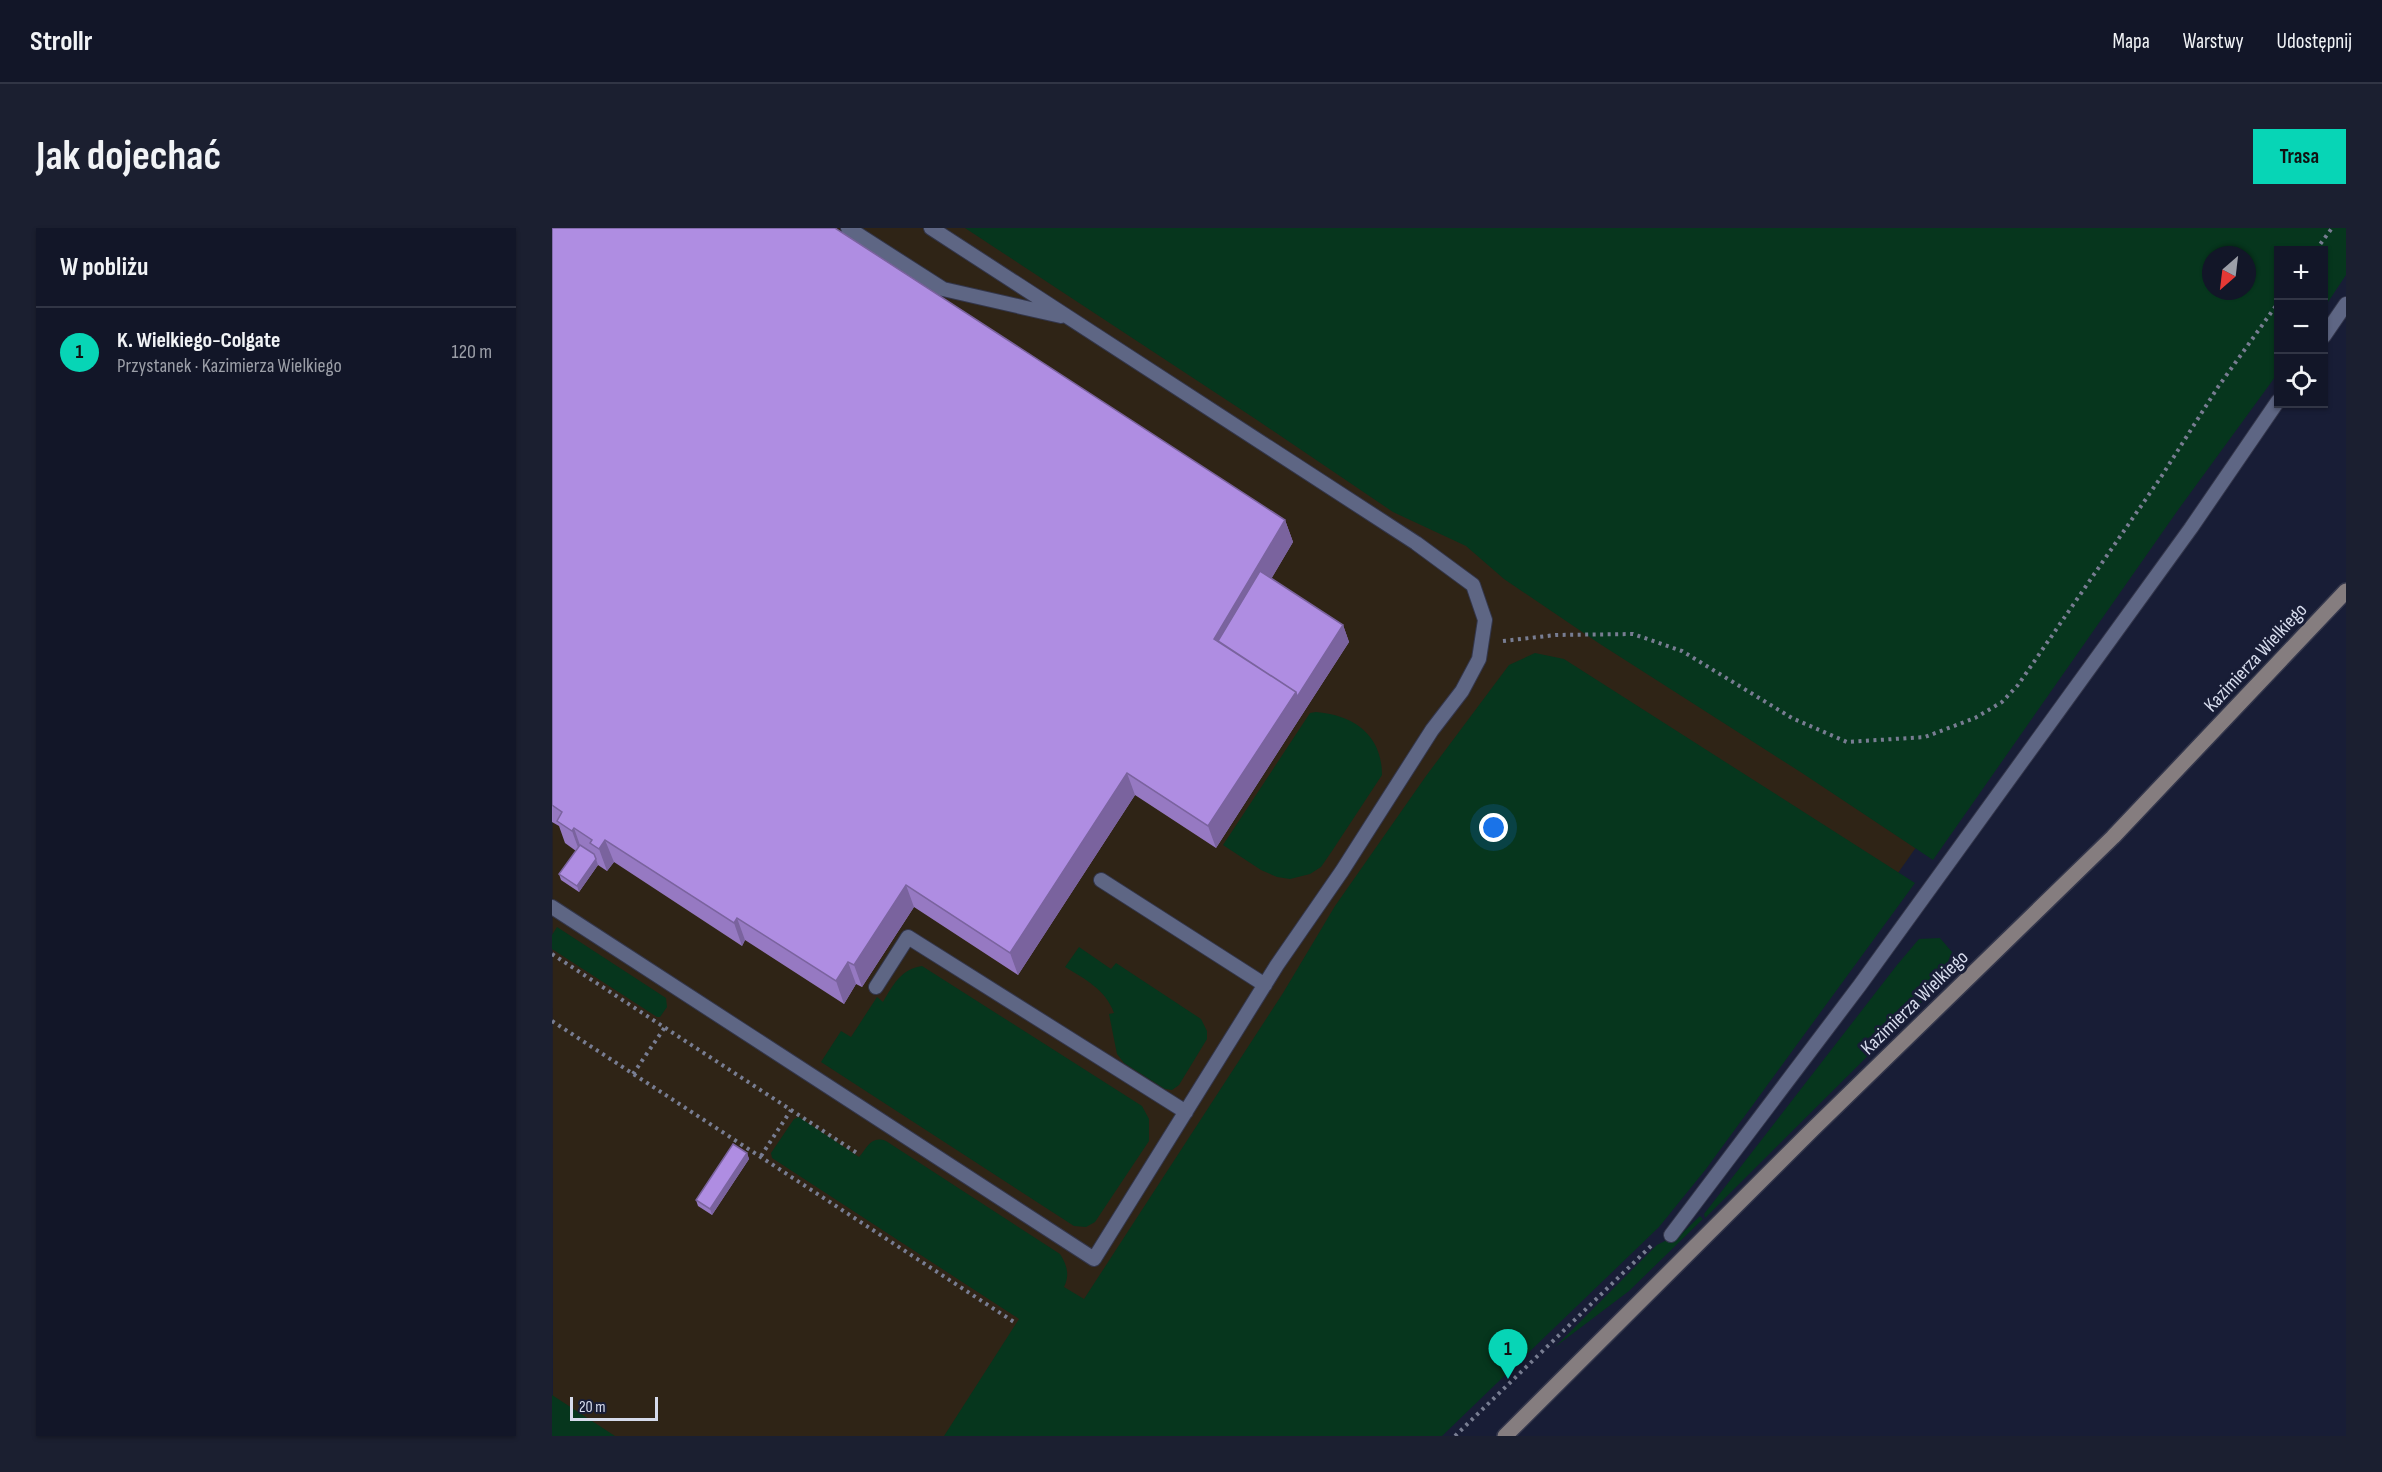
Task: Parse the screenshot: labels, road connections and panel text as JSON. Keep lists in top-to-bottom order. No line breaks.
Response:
{"streets":{"street":["Kazimierza Wielkiego"]},"scale_bar":"20 m","north":"bottom left","page":{"header":"Strollr","nav":["Mapa","Warstwy","Udostępnij"],"buttons":"Trasa","title":"Jak dojechać","heading":"W pobliżu","map_buttons":["+","−"],"list":[{"mark":"1","name":"K. Wielkiego-Colgate","note":"Przystanek · Kazimierza Wielkiego","value":"120 m"}],"pins":"1","scale":"20 m"}}
